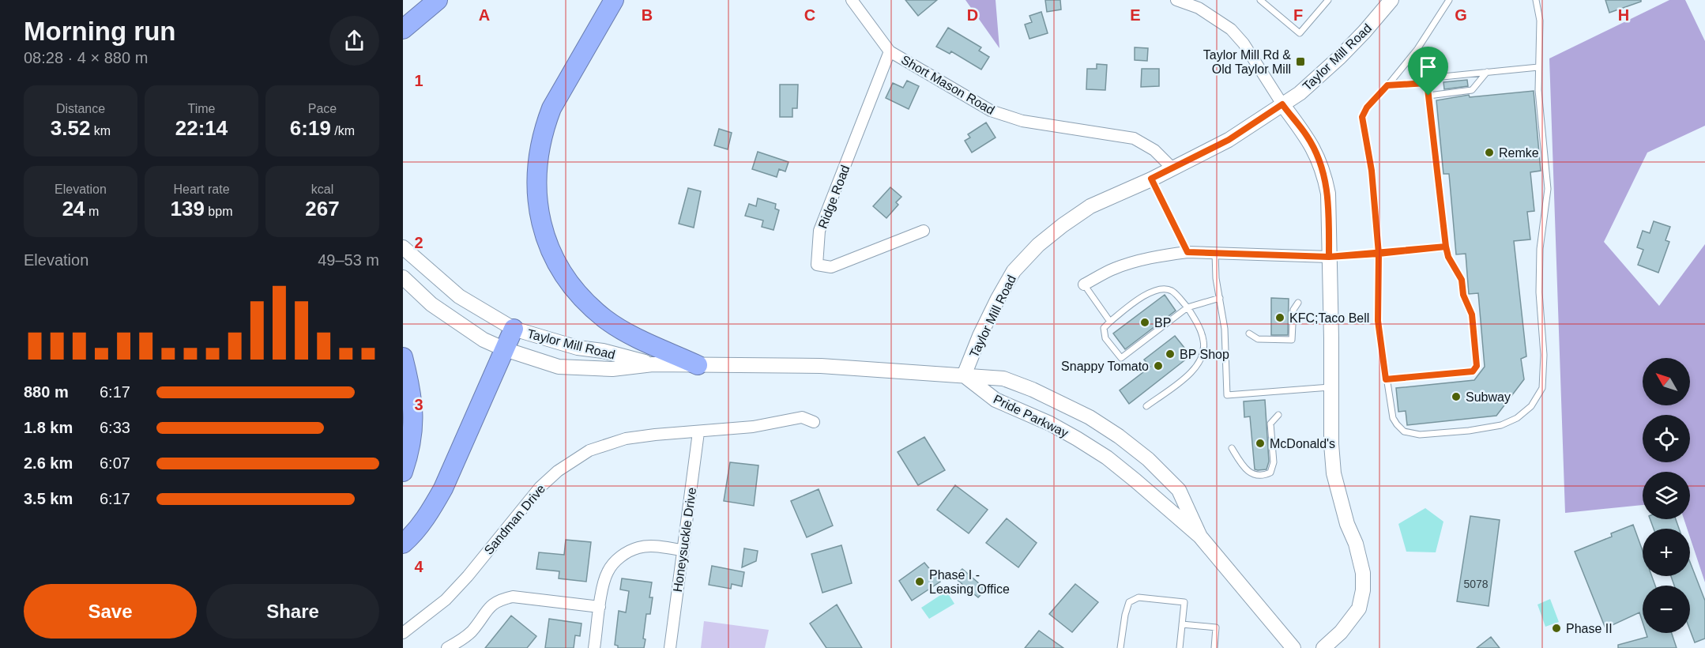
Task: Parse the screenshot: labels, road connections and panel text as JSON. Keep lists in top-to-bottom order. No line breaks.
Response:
{"streets":{"main road":["Taylor Mill Road","Pride Parkway"],"street":["Short Mason Road","Ridge Road","Sandman Drive","Honeysuckle Drive"]},"crossings":[["Taylor Mill Road","Short Mason Road"],["Taylor Mill Road","Pride Parkway"],["Short Mason Road","Ridge Road"],["Sandman Drive","Honeysuckle Drive"]],"places":{"transit":["Taylor Mill Rd & Old Taylor Mill"],"other":["Remke","KFC;Taco Bell","BP","BP Shop","Snappy Tomato","Subway","McDonald's","Phase I - Leasing Office","Phase II"]},"house_numbers":["5078"],"north":"top left","page":{"heading":["Morning run","08:28 · 4 × 880 m"],"stats":[["Distance","3.52 km"],["Time","22:14"],["Pace","6:19 /km"],["Elevation","24 m"],["Heart rate","139 bpm"],["kcal","267"]],"chart":["Elevation","49–53 m"],"map_buttons":["+","−"],"list":[{"name":"880 m","note":"6:17"},{"name":"1.8 km","note":"6:33"},{"name":"2.6 km","note":"6:07"},{"name":"3.5 km","note":"6:17"}],"buttons":["Save","Share"]},"grid":{"columns":["A","B","C","D","E","F","G","H"],"rows":["1","2","3","4"]}}
